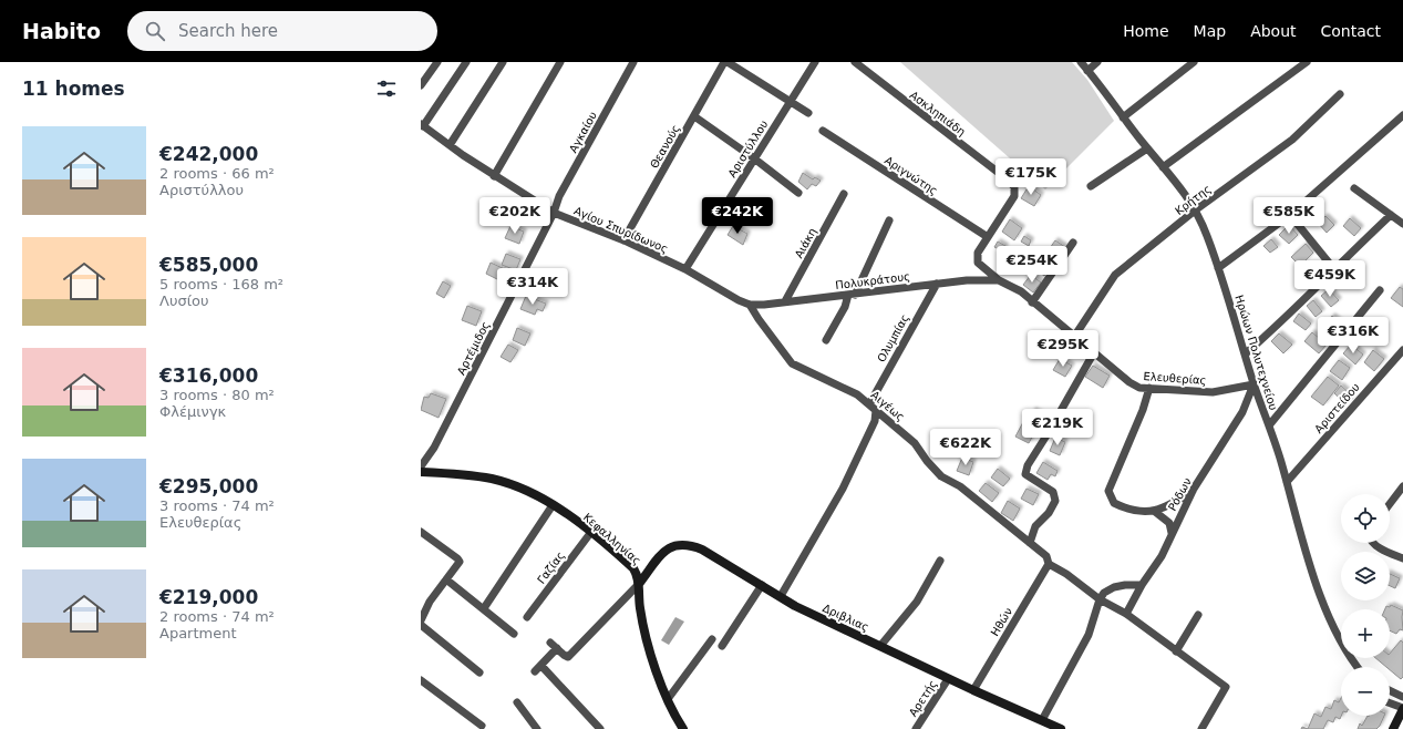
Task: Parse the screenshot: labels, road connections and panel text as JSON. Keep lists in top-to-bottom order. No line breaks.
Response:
{"streets":{"street":["Ασκληπιάδη","Αγκαίου","Θεανούς","Αριστύλλου","Αριγνώτης","Κρήτης","Αγίου Σπυρίδωνος","Αιάκη","Πολυκράτους","Ολυμπίας","Αρτέμιδος","Ηρώων Πολυτεχνείου","Ελευθερίας","Αιγέως","Αριστείδου","Ρόδων","Κεφαλληνίας","Γαζίας","Δριβλιας","Ηθών","Αρετής"]},"crossings":[["Ασκληπιάδη","Αριγνώτης"],["Αγκαίου","Αγίου Σπυρίδωνος"],["Αγκαίου","Αρτέμιδος"],["Θεανούς","Αγίου Σπυρίδωνος"],["Αριστύλλου","Αγίου Σπυρίδωνος"],["Κρήτης","Ηρώων Πολυτεχνείου"],["Κρήτης","Ελευθερίας"],["Αγίου Σπυρίδωνος","Πολυκράτους"],["Αγίου Σπυρίδωνος","Αρτέμιδος"],["Αγίου Σπυρίδωνος","Αιγέως"],["Αιάκη","Πολυκράτους"],["Πολυκράτους","Ολυμπίας"],["Πολυκράτους","Ελευθερίας"],["Πολυκράτους","Αιγέως"],["Ολυμπίας","Αιγέως"],["Ηρώων Πολυτεχνείου","Ελευθερίας"],["Ηρώων Πολυτεχνείου","Αριστείδου"],["Ηρώων Πολυτεχνείου","Ρόδων"],["Ελευθερίας","Ρόδων"],["Αιγέως","Ηθών"],["Κεφαλληνίας","Γαζίας"],["Κεφαλληνίας","Δριβλιας"],["Δριβλιας","Ηθών"],["Δριβλιας","Αρετής"]],"page":{"header":"Habito","search":"Search here","nav":["Home","Map","About","Contact"],"heading":"11 homes","list":[{"name":"€242,000","note":"2 rooms · 66 m² · Αριστύλλου"},{"name":"€585,000","note":"5 rooms · 168 m² · Λυσίου"},{"name":"€316,000","note":"3 rooms · 80 m² · Φλέμινγκ"},{"name":"€295,000","note":"3 rooms · 74 m² · Ελευθερίας"},{"name":"€219,000","note":"2 rooms · 74 m² · Apartment"}],"price":["€175K","€202K","€242K","€585K","€254K","€459K","€314K","€316K","€295K","€219K","€622K"],"map_buttons":["+","−"]}}
